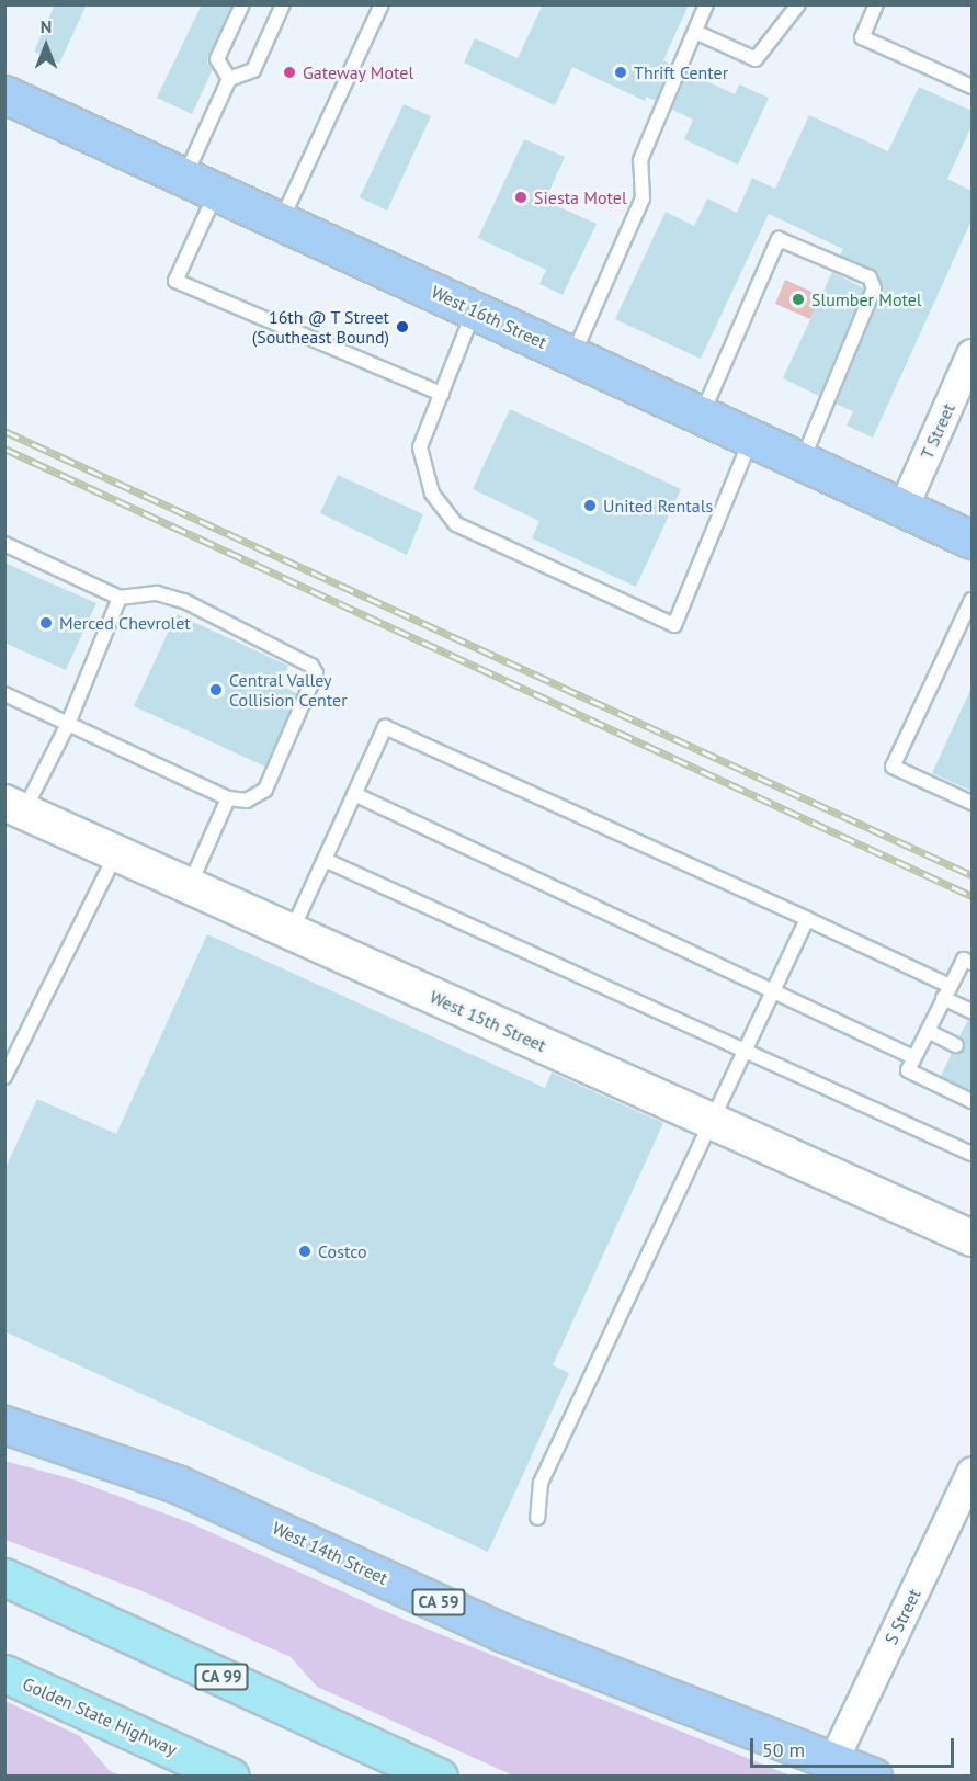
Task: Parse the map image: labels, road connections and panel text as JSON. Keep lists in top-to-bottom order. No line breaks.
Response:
{"streets":{"highway":["CA 99","Golden State Highway"],"main road":["West 16th Street","West 14th Street","CA 59"],"street":["T Street","West 15th Street","S Street"]},"crossings":[["West 16th Street","T Street"],["West 14th Street","S Street"]],"places":["Gateway Motel","Thrift Center","Siesta Motel","Slumber Motel","16th @ T Street (Southeast Bound)","United Rentals","Merced Chevrolet","Central Valley Collision Center","Costco"],"scale_bar":"50 m","north":"top"}
